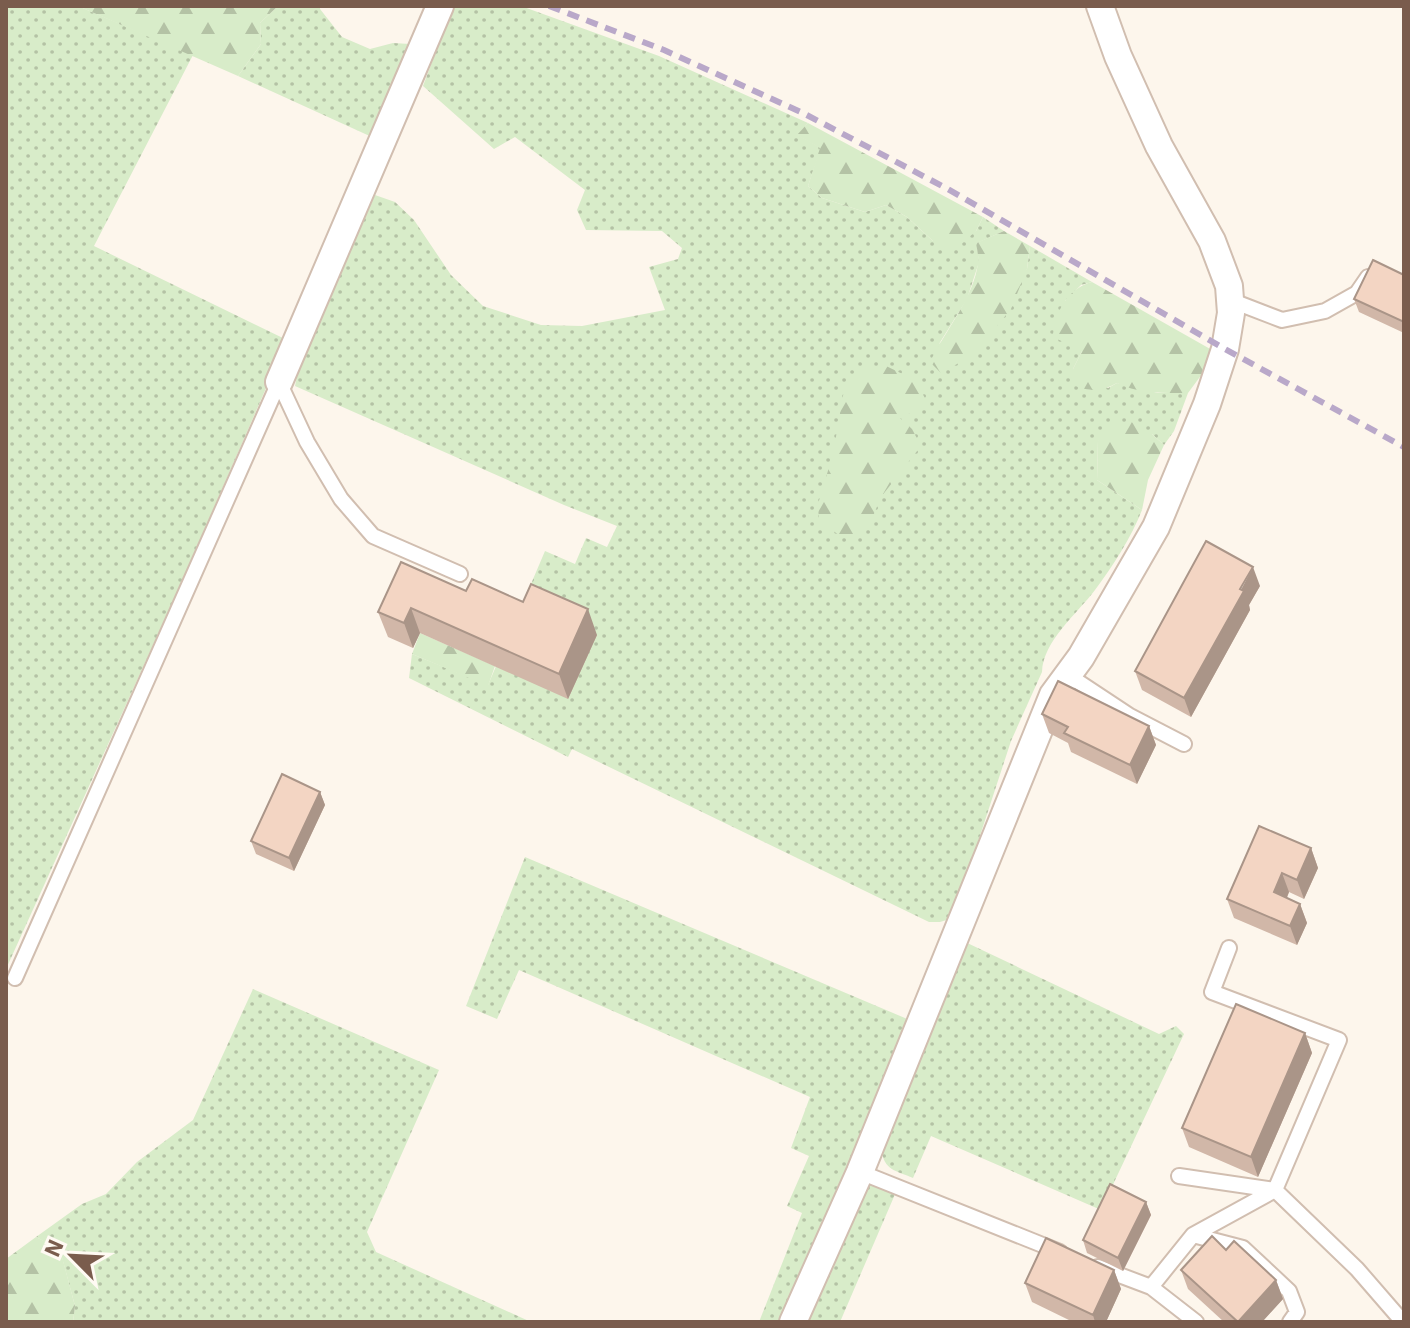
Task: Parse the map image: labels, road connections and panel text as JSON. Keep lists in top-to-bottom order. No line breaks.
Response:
{"north":"top left"}
